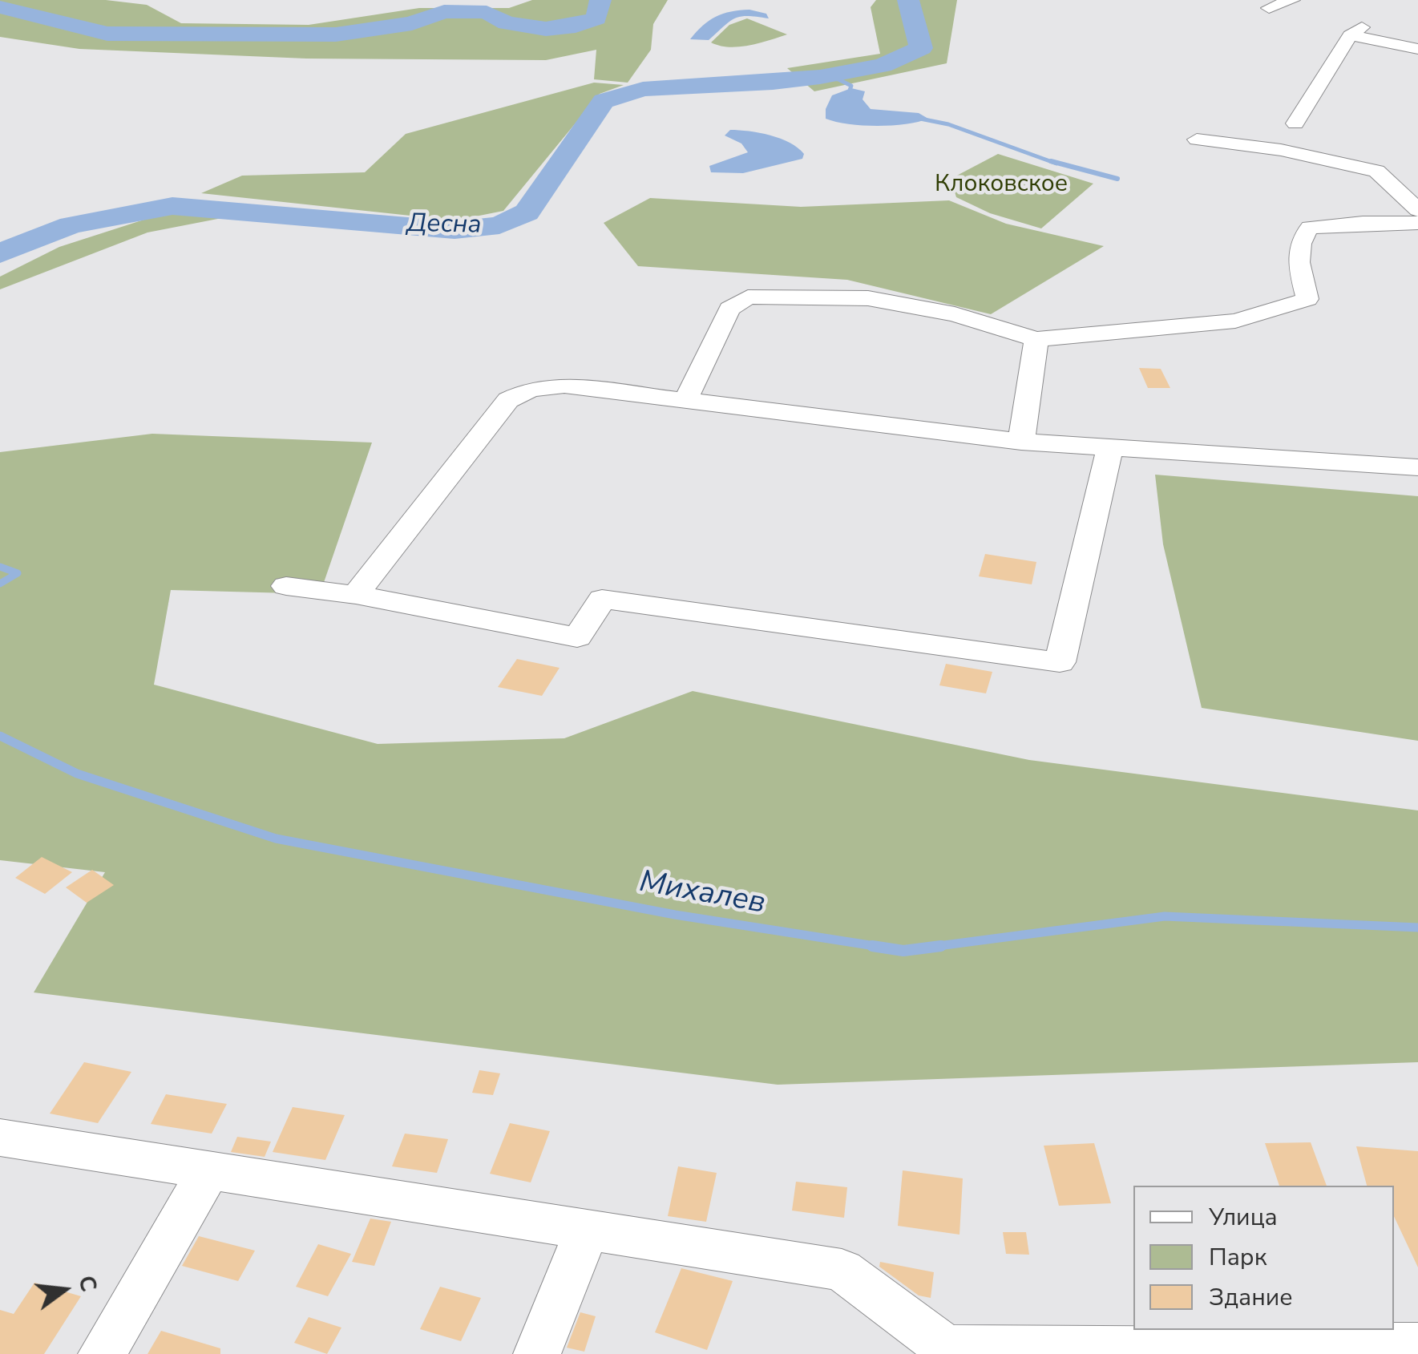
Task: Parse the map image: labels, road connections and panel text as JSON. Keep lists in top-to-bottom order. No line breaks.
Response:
{"water":["Десна","Михалев"],"parks":["Клоковское"],"legend":["Улица","Парк","Здание"],"north":"right"}
